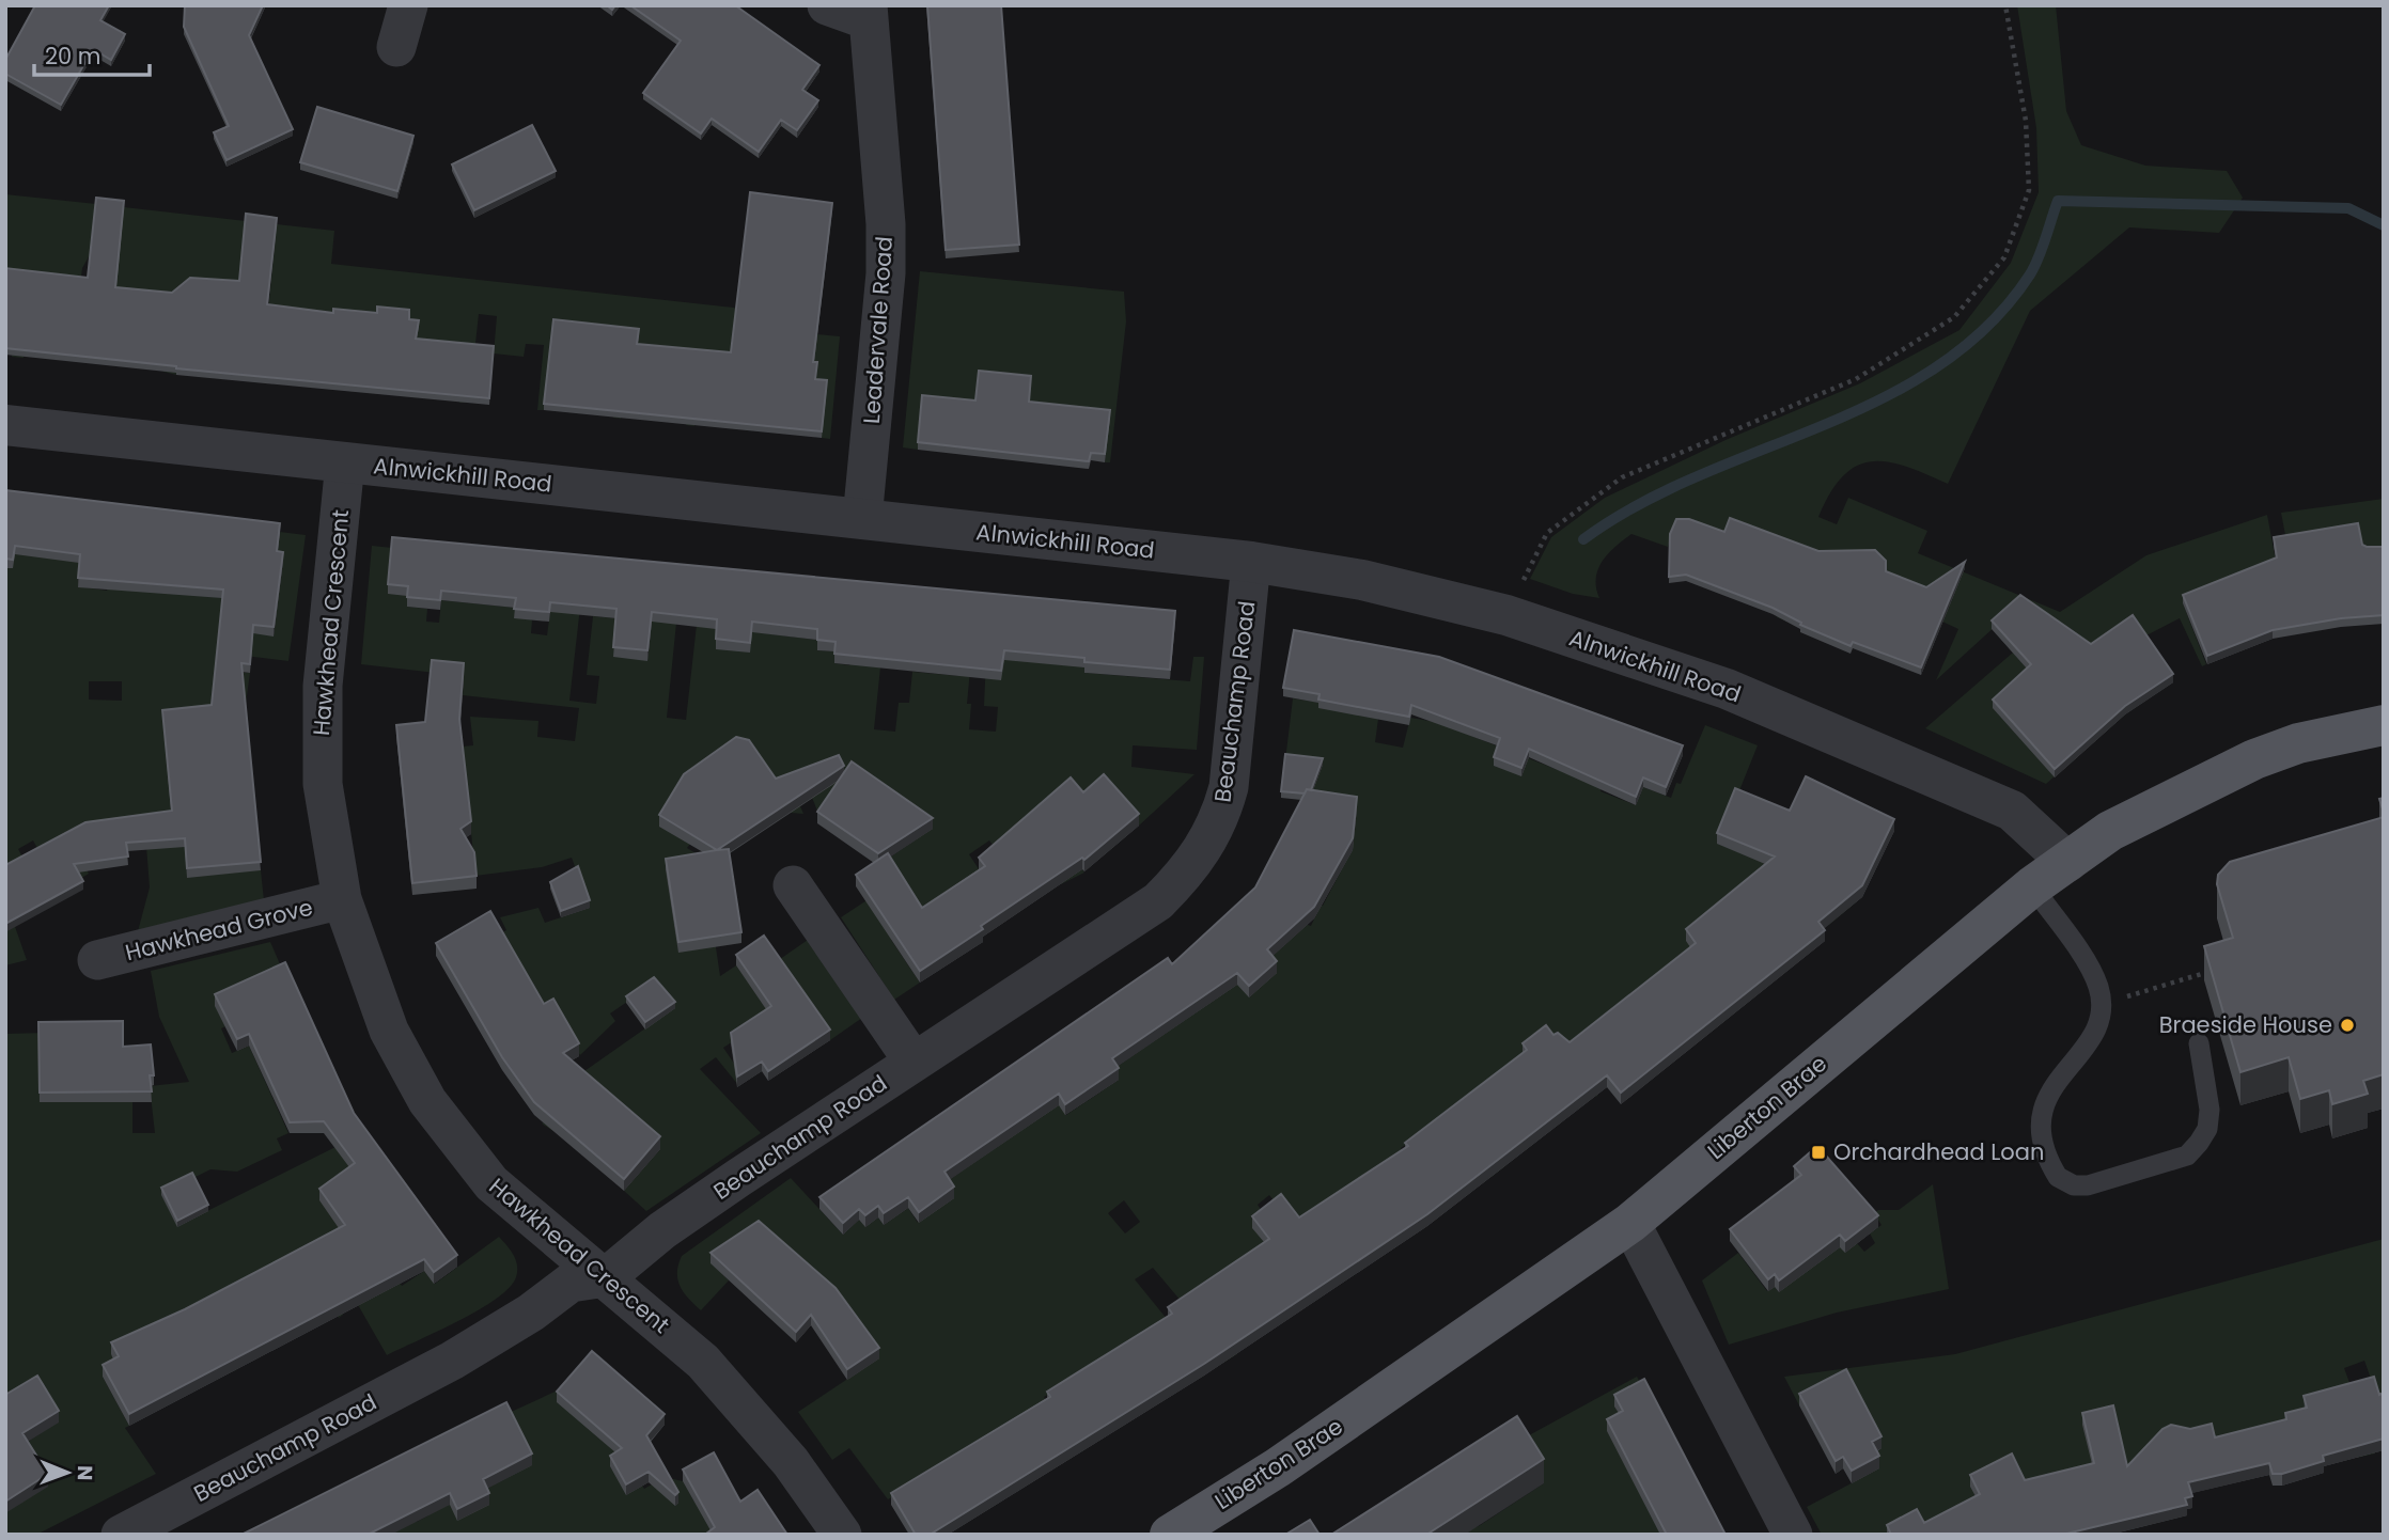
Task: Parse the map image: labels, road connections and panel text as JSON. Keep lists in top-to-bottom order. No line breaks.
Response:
{"streets":{"main road":["Liberton Brae"],"street":["Leadervale Road","Alnwickhill Road","Hawkhead Crescent","Beauchamp Road","Hawkhead Grove"]},"crossings":[["Leadervale Road","Alnwickhill Road"],["Alnwickhill Road","Hawkhead Crescent"],["Alnwickhill Road","Beauchamp Road"],["Alnwickhill Road","Liberton Brae"],["Hawkhead Crescent","Beauchamp Road"],["Hawkhead Crescent","Hawkhead Grove"]],"places":{"other":["Braeside House"],"transit":["Orchardhead Loan"]},"scale_bar":"20 m","north":"right"}
